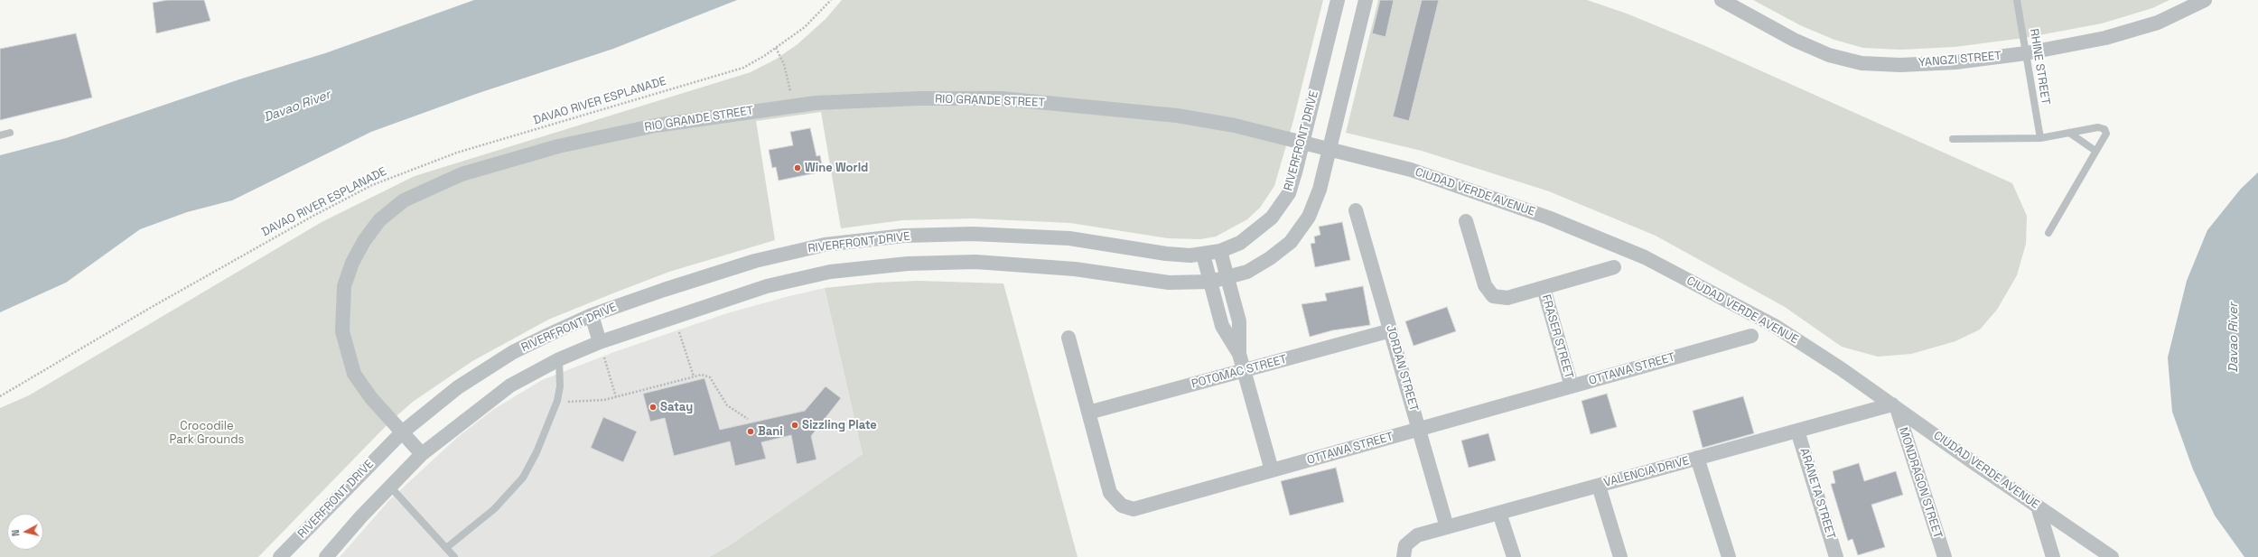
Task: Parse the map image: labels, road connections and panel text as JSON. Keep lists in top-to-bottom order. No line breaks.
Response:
{"streets":{"street":["YANGZI STREET","RIO GRANDE STREET","RIVERFRONT DRIVE","CIUDAD VERDE AVENUE","FRASER STREET","JORDAN STREET","OTTAWA STREET","POTOMAC STREET","VALENCIA DRIVE","MONDRAGON STREET","ARANETA STREET"],"lane":["RHINE STREET"],"path":["DAVAO RIVER ESPLANADE"]},"crossings":[["YANGZI STREET","RHINE STREET"],["RIO GRANDE STREET","RIVERFRONT DRIVE"],["RIO GRANDE STREET","CIUDAD VERDE AVENUE"],["RIVERFRONT DRIVE","CIUDAD VERDE AVENUE"],["CIUDAD VERDE AVENUE","VALENCIA DRIVE"],["CIUDAD VERDE AVENUE","MONDRAGON STREET"],["FRASER STREET","OTTAWA STREET"],["JORDAN STREET","OTTAWA STREET"],["JORDAN STREET","POTOMAC STREET"],["JORDAN STREET","VALENCIA DRIVE"],["OTTAWA STREET","POTOMAC STREET"],["VALENCIA DRIVE","MONDRAGON STREET"],["VALENCIA DRIVE","ARANETA STREET"]],"water":["Davao River"],"parks":["Crocodile Park Grounds"],"places":["Wine World","Satay","Sizzling Plate","Bani"],"north":"left"}
